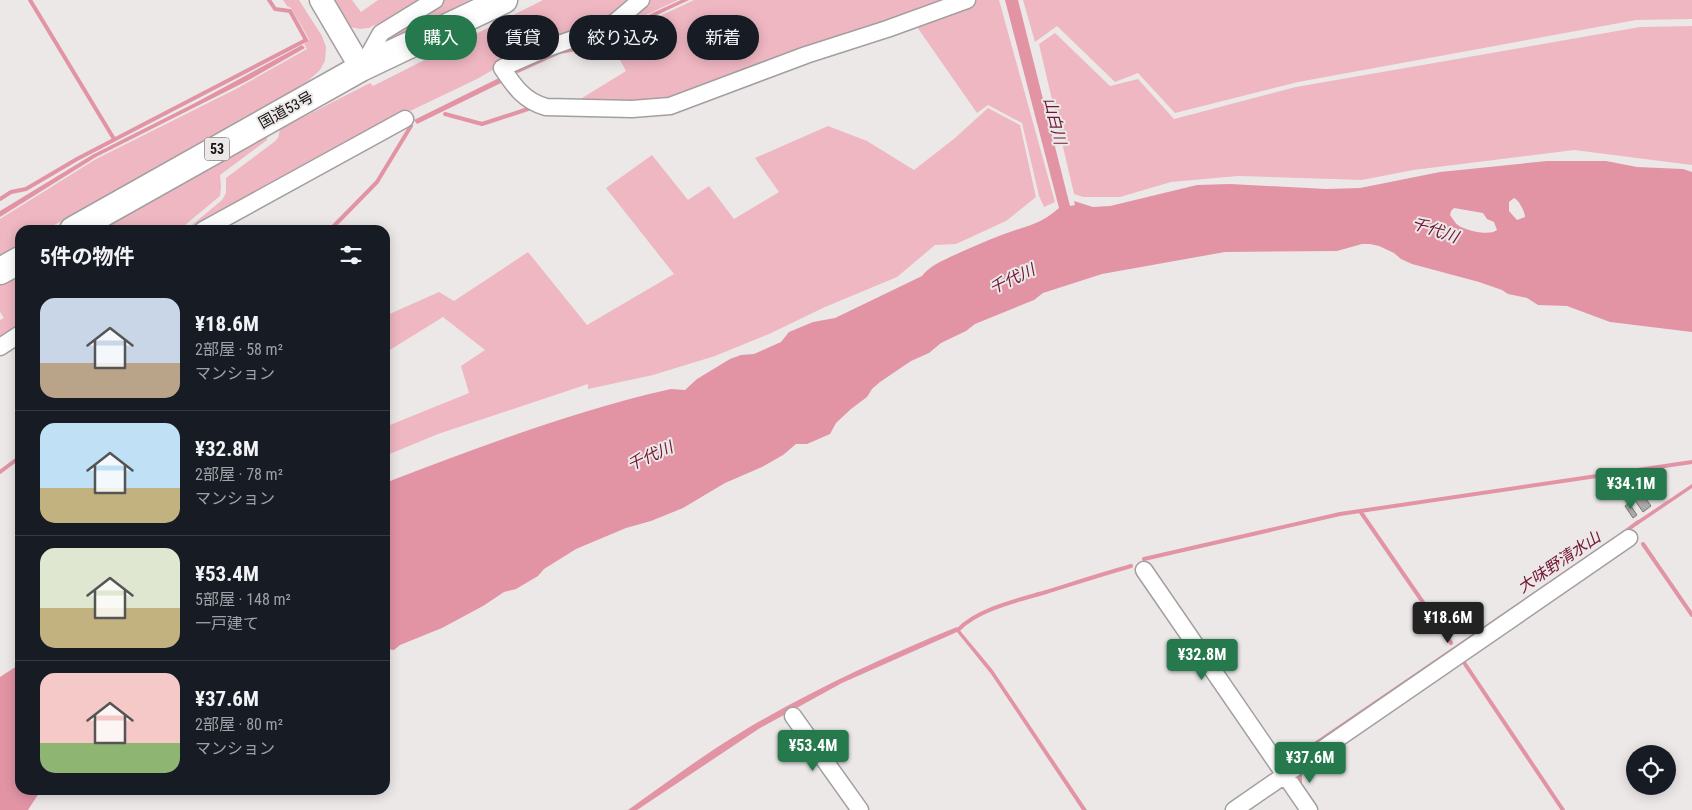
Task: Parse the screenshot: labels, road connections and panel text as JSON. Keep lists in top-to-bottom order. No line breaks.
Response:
{"streets":{"highway":["国道53号","53"]},"water":["山白川","千代川","大味野清水山"],"page":{"chip":["購入","賃貸","絞り込み","新着"],"heading":"5件の物件","list":[{"name":"¥18.6M","note":"2部屋 · 58 m² · マンション"},{"name":"¥32.8M","note":"2部屋 · 78 m² · マンション"},{"name":"¥53.4M","note":"5部屋 · 148 m² · 一戸建て"},{"name":"¥37.6M","note":"2部屋 · 80 m² · マンション"}],"price":["¥34.1M","¥18.6M","¥32.8M","¥53.4M","¥37.6M"]}}
